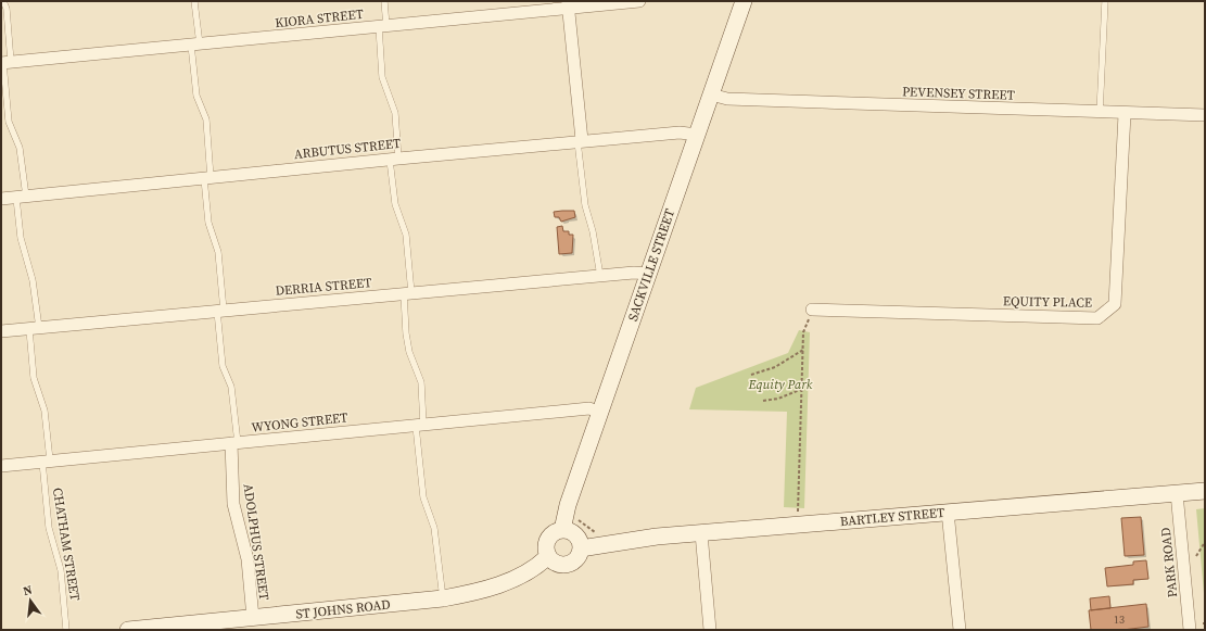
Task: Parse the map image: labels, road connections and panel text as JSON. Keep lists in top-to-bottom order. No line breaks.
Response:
{"streets":{"main road":["SACKVILLE STREET","BARTLEY STREET","ST JOHNS ROAD"],"street":["KIORA STREET","PEVENSEY STREET","ARBUTUS STREET","DERRIA STREET","EQUITY PLACE","WYONG STREET","ADOLPHUS STREET","PARK ROAD"],"lane":["CHATHAM STREET"]},"crossings":[["KIORA STREET","ADOLPHUS STREET"],["KIORA STREET","CHATHAM STREET"],["PEVENSEY STREET","SACKVILLE STREET"],["PEVENSEY STREET","EQUITY PLACE"],["ARBUTUS STREET","SACKVILLE STREET"],["ARBUTUS STREET","ADOLPHUS STREET"],["ARBUTUS STREET","CHATHAM STREET"],["SACKVILLE STREET","DERRIA STREET"],["SACKVILLE STREET","WYONG STREET"],["SACKVILLE STREET","BARTLEY STREET"],["SACKVILLE STREET","ST JOHNS ROAD"],["DERRIA STREET","ADOLPHUS STREET"],["DERRIA STREET","CHATHAM STREET"],["WYONG STREET","ADOLPHUS STREET"],["WYONG STREET","CHATHAM STREET"],["BARTLEY STREET","PARK ROAD"],["BARTLEY STREET","ST JOHNS ROAD"],["ADOLPHUS STREET","ST JOHNS ROAD"]],"parks":["Equity Park"],"house_numbers":["13"],"north":"top"}
